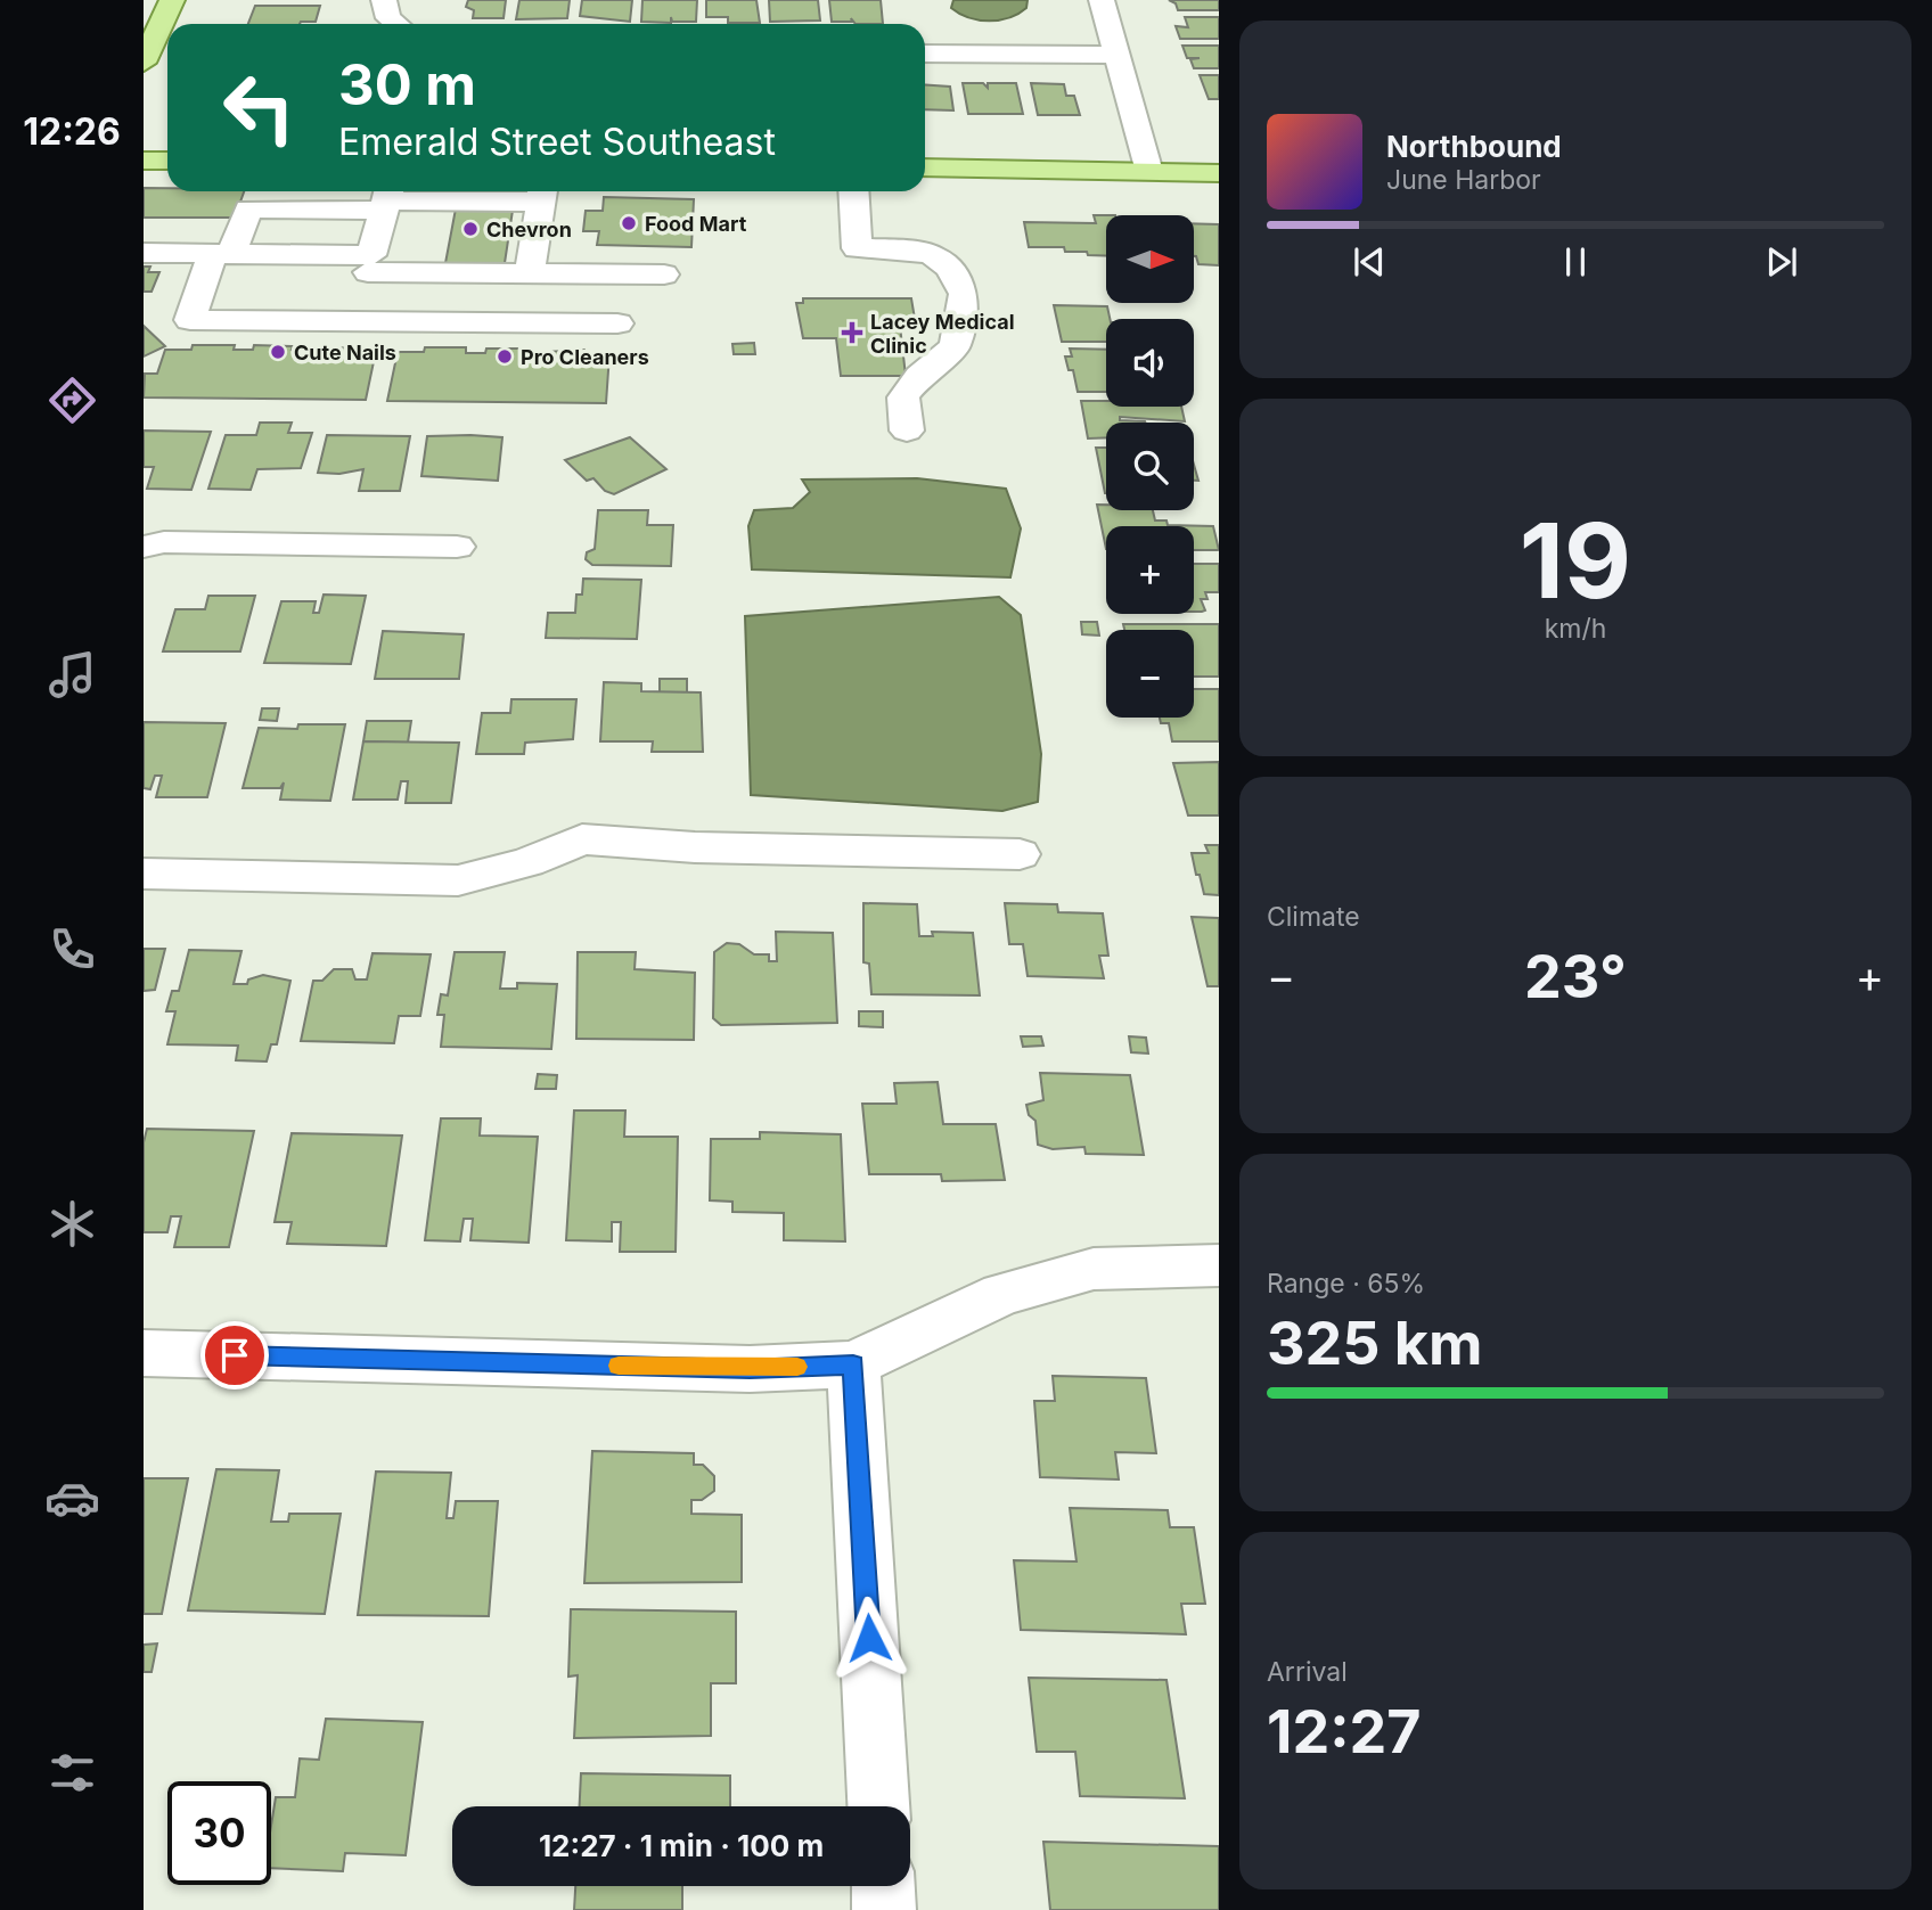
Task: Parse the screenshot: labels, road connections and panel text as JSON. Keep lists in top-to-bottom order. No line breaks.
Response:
{"places":{"other":["Food Mart","Chevron","Cute Nails","Pro Cleaners"],"health":["Lacey Medical Clinic"]},"north":"right","page":{"tabs":"12:26","turn":["30 m","Emerald Street Southeast"],"song":["Northbound","June Harbor"],"map_buttons":["+","−"],"tile":[["19","km/h"],"Climate",["Range · 65%","325 km"],["Arrival","12:27"]],"heat":["−","23°","+"],"limit":"30","trip":"12:27 · 1 min · 100 m"}}
